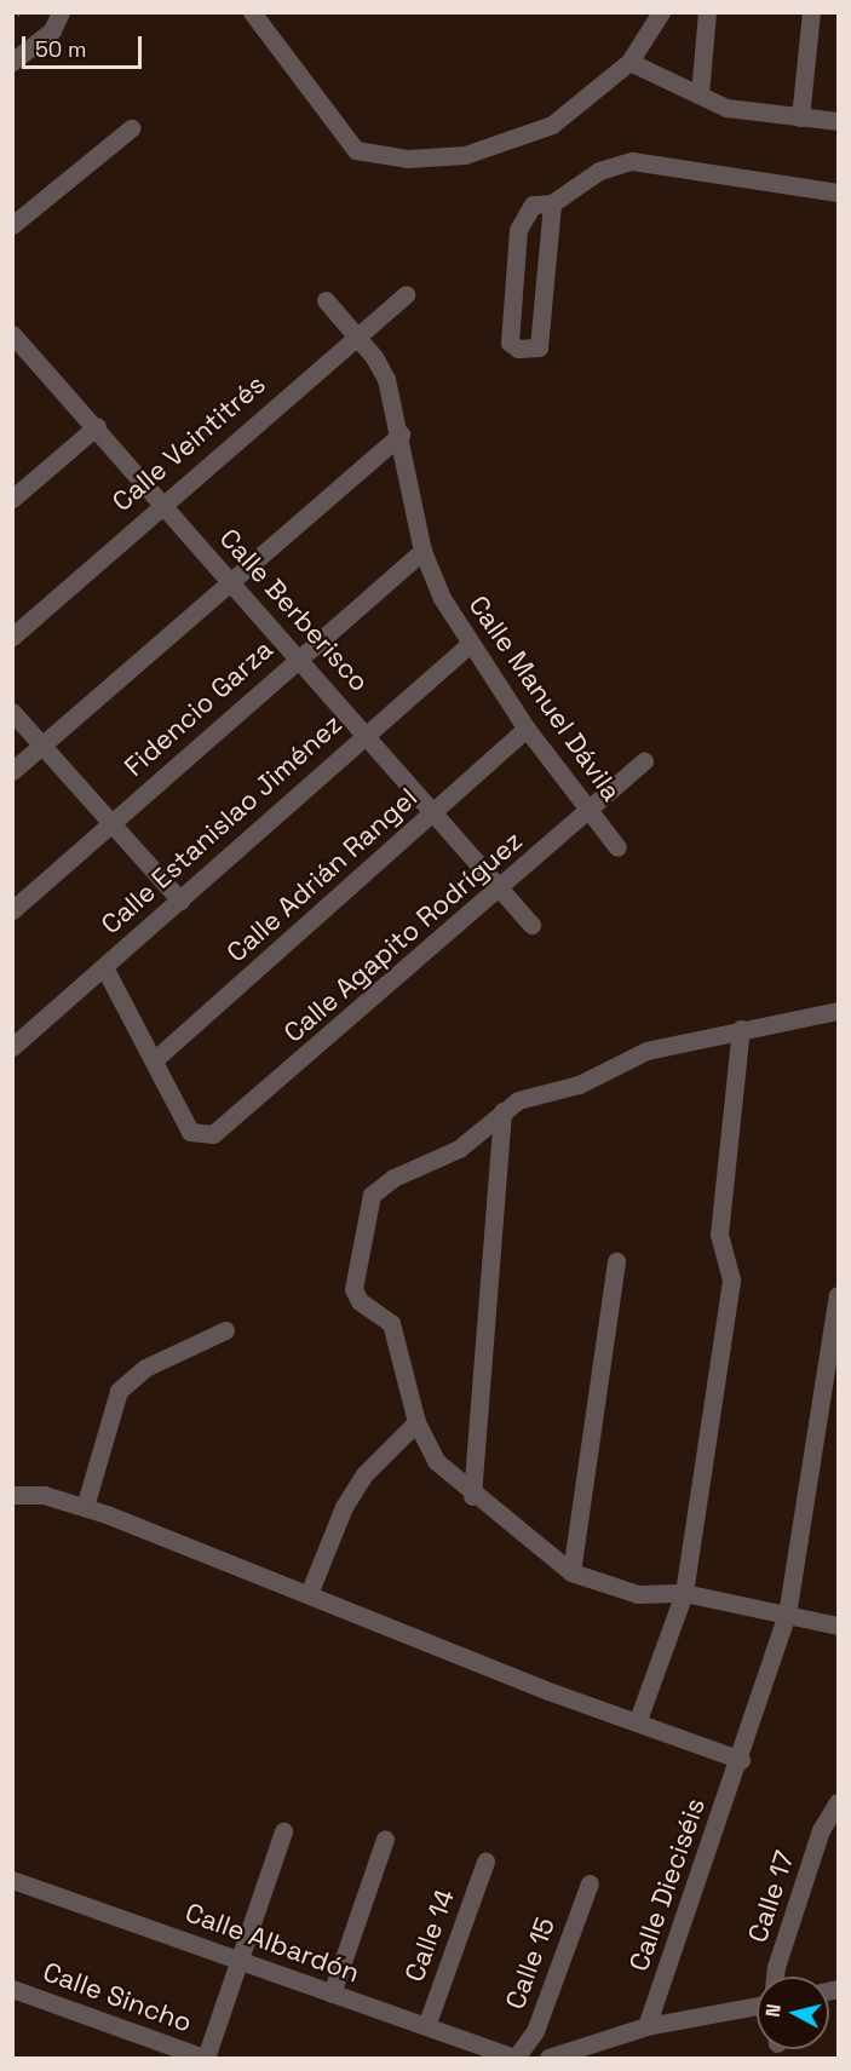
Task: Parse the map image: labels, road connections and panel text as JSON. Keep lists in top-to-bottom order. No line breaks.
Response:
{"streets":{"street":["Calle Veintitrés","Calle Berberisco","Calle Manuel Dávila","Fidencio Garza","Calle Estanislao Jiménez","Calle Adrián Rangel","Calle Agapito Rodríguez","Calle Dieciséis","Calle 17","Calle 14","Calle Albardón","Calle 15","Calle Sincho"]},"crossings":[["Calle Veintitrés","Calle Berberisco"],["Calle Veintitrés","Calle Manuel Dávila"],["Calle Berberisco","Fidencio Garza"],["Calle Berberisco","Calle Estanislao Jiménez"],["Calle Berberisco","Calle Adrián Rangel"],["Calle Berberisco","Calle Agapito Rodríguez"],["Calle Manuel Dávila","Fidencio Garza"],["Calle Manuel Dávila","Calle Estanislao Jiménez"],["Calle Manuel Dávila","Calle Adrián Rangel"],["Calle Manuel Dávila","Calle Agapito Rodríguez"],["Calle Adrián Rangel","Calle Agapito Rodríguez"],["Calle 14","Calle Albardón"],["Calle Albardón","Calle 15"]],"scale_bar":"50 m","north":"left"}
